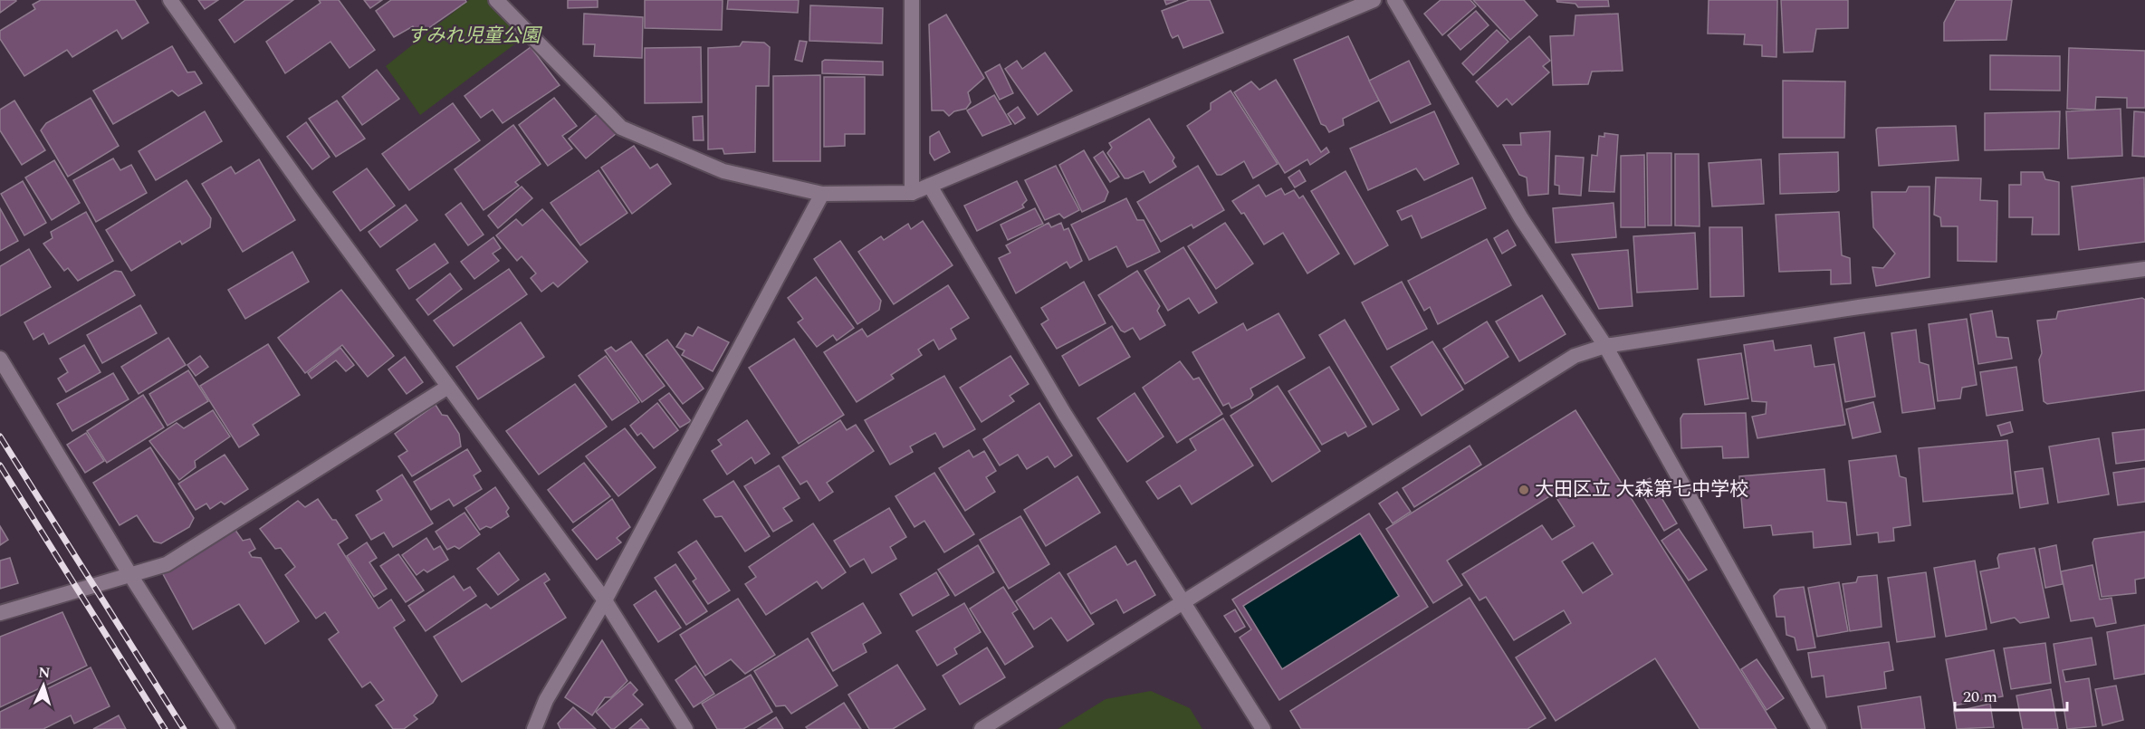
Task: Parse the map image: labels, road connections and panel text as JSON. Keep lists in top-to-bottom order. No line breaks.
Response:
{"parks":["すみれ児童公園"],"places":["大田区立 大森第七中学校"],"scale_bar":"20 m","north":"top"}
